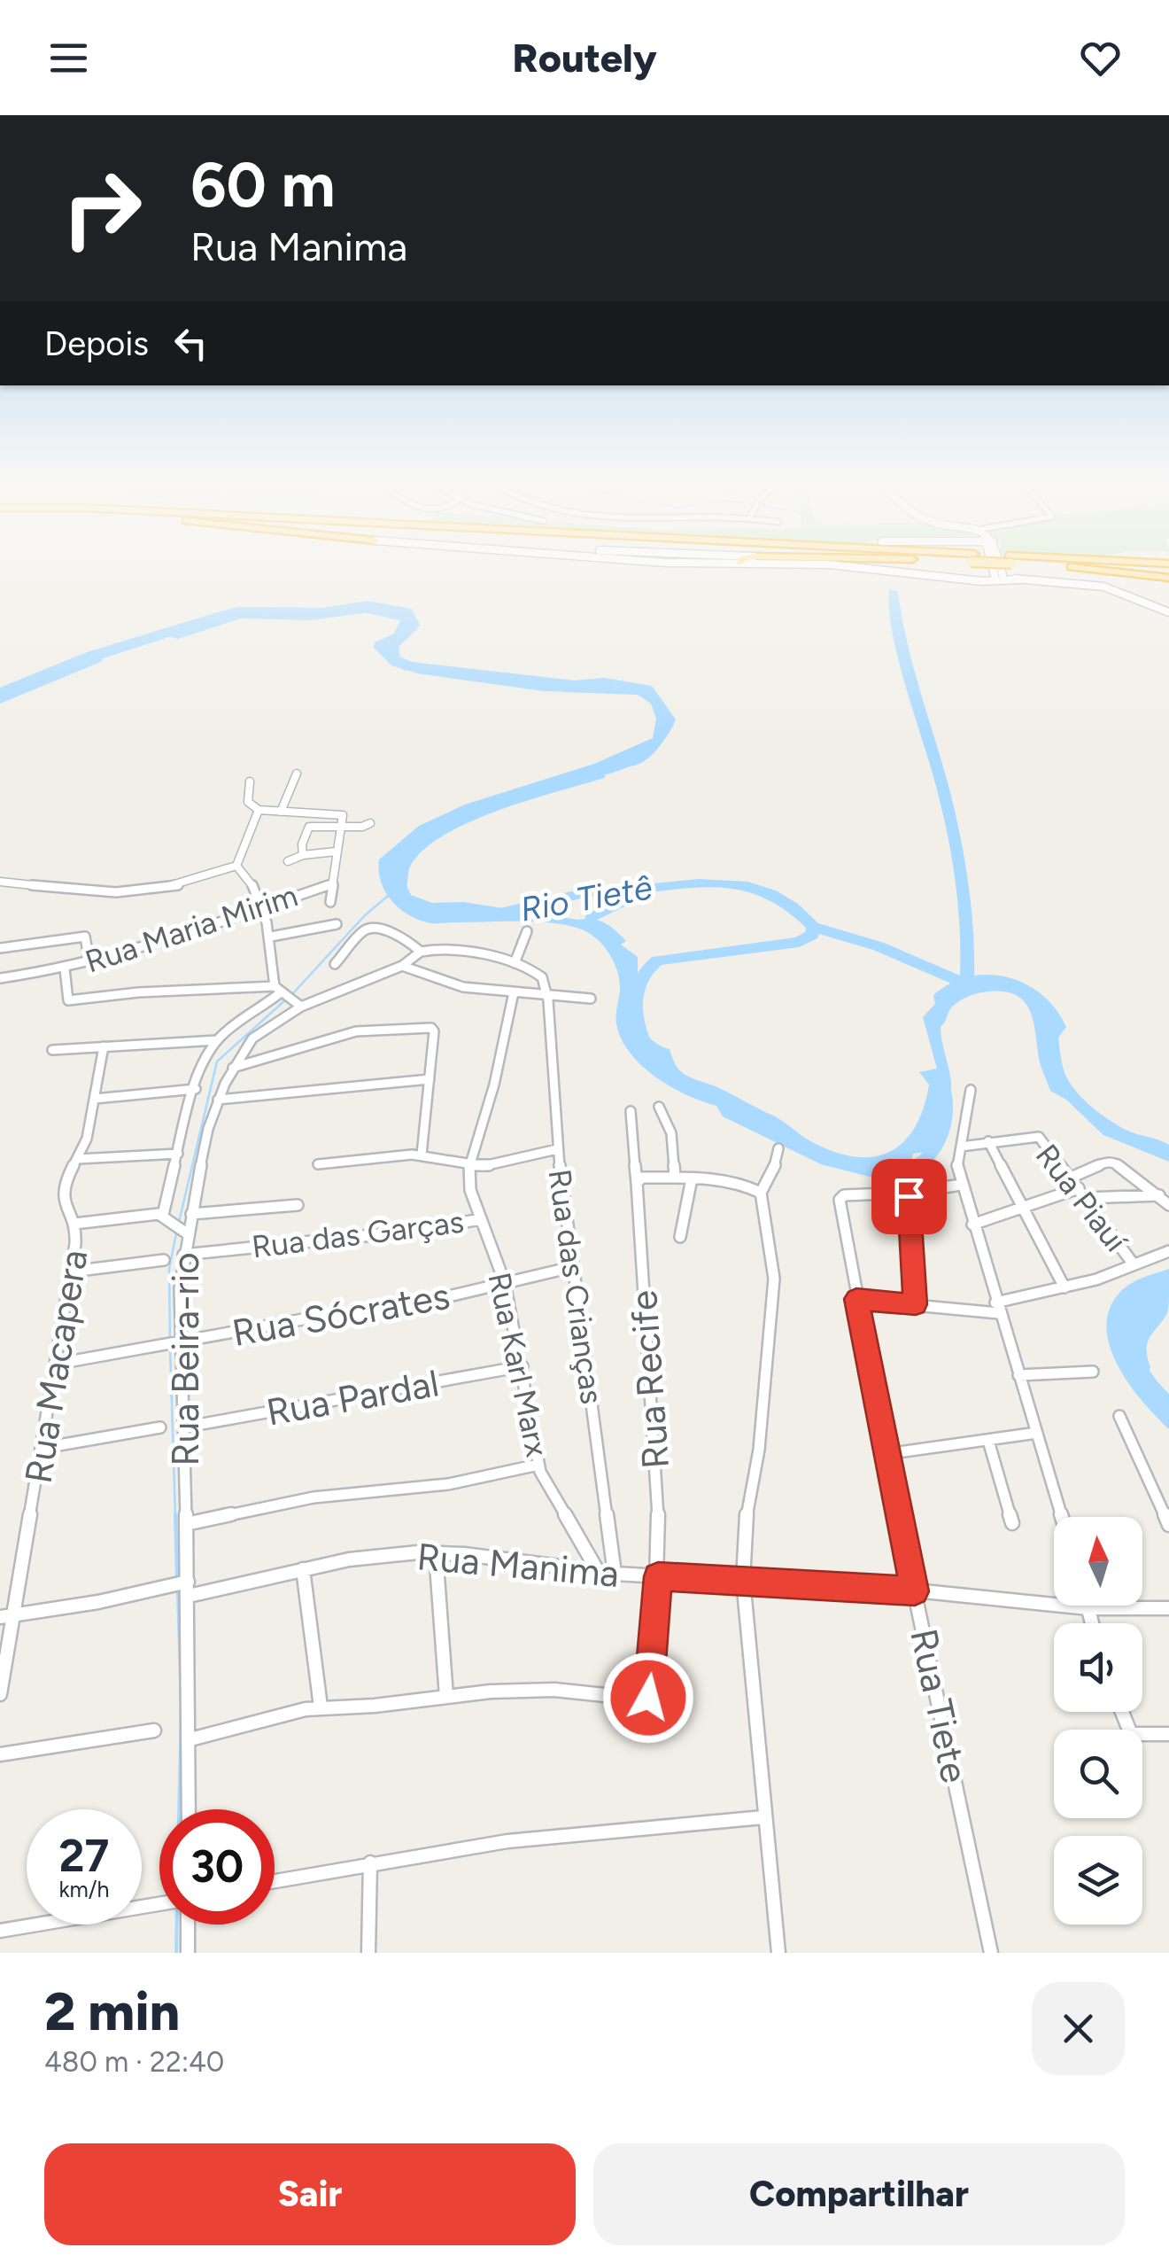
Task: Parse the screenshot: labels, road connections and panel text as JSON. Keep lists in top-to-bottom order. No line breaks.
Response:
{"streets":{"street":["Rua Maria Mirim","Rua Piauí","Rua das Garças","Rua das Crianças","Rua Sócrates","Rua Beira-rio","Rua Karl Marx","Rua Macapera","Rua Recife","Rua Pardal","Rua Manima","Rua Tiete"]},"crossings":[["Rua das Garças","Rua Beira-rio"],["Rua das Garças","Rua Karl Marx"],["Rua das Crianças","Rua Sócrates"],["Rua das Crianças","Rua Manima"],["Rua Sócrates","Rua Beira-rio"],["Rua Sócrates","Rua Karl Marx"],["Rua Sócrates","Rua Macapera"],["Rua Beira-rio","Rua Pardal"],["Rua Beira-rio","Rua Manima"],["Rua Karl Marx","Rua Pardal"],["Rua Karl Marx","Rua Manima"],["Rua Recife","Rua Manima"],["Rua Manima","Rua Tiete"]],"water":["Rio Tietê"],"north":"top","page":{"header":"Routely","turn":["60 m","Rua Manima"],"then":"Depois","speed":"27 km/h","limit":"30","heading":["2 min","480 m · 22:40"],"buttons":["Sair","Compartilhar"]}}
